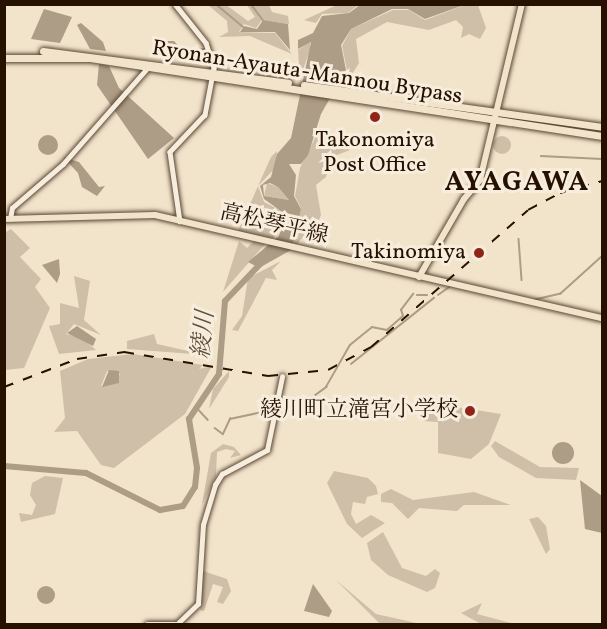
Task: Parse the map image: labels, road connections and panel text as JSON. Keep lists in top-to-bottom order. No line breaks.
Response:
{"streets":{"highway":["Ryonan-Ayauta-Mannou Bypass"],"main road":["高松琴平線"]},"districts":["AYAGAWA"],"water":["綾川"],"places":["Takonomiya Post Office","Takinomiya","綾川町立滝宮小学校"]}
